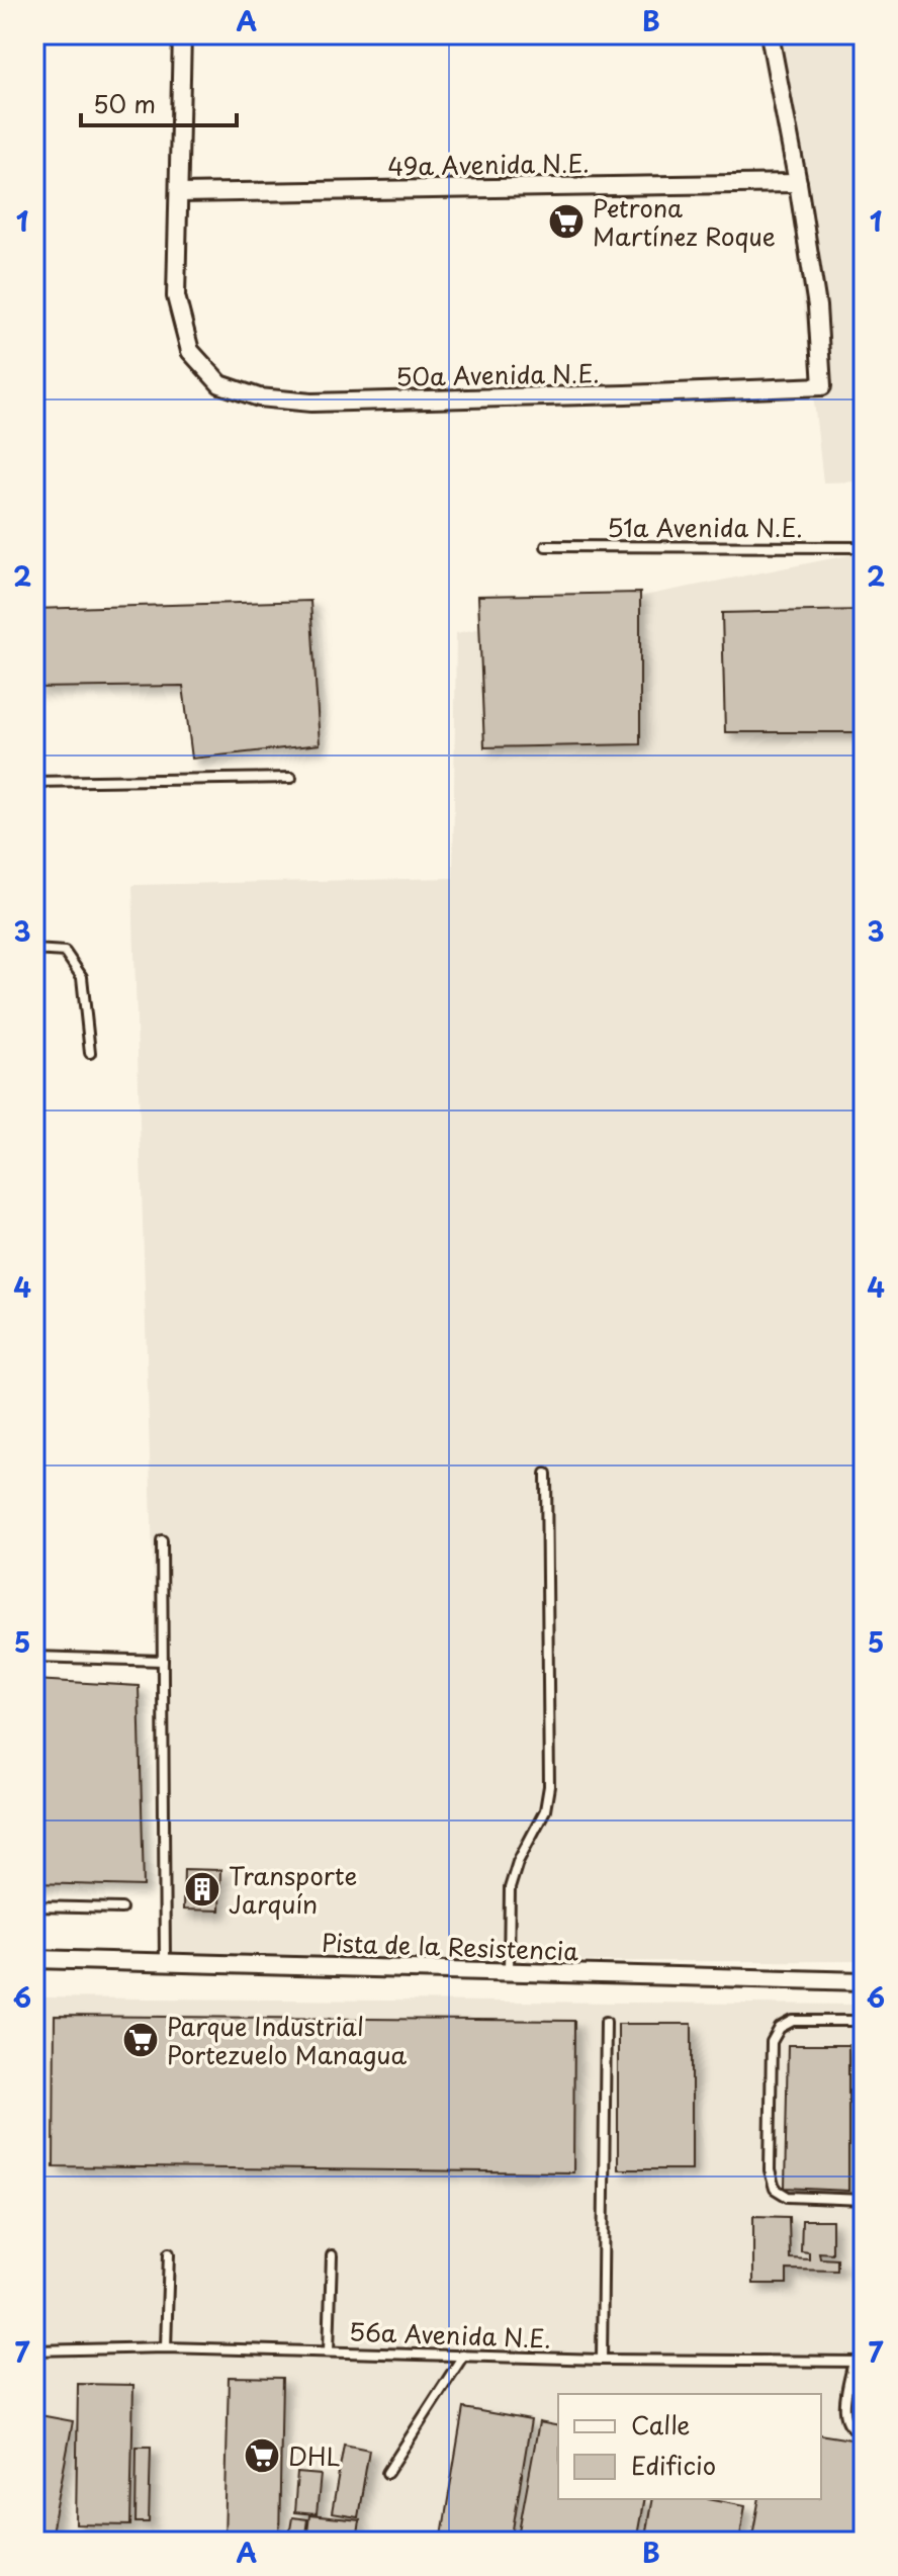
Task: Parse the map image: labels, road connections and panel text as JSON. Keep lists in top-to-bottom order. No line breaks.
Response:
{"streets":{"street":["49a Avenida N.E.","50a Avenida N.E.","Pista de la Resistencia"],"lane":["51a Avenida N.E.","56a Avenida N.E."]},"crossings":[["49a Avenida N.E.","50a Avenida N.E."]],"places":{"supermarket":["Petrona Martínez Roque","Parque Industrial Portezuelo Managua","DHL"],"building":["Transporte Jarquín"]},"legend":["Calle","Edificio"],"scale_bar":"50 m","grid":{"columns":["A","B"],"rows":["1","2","3","4","5","6","7"]}}
